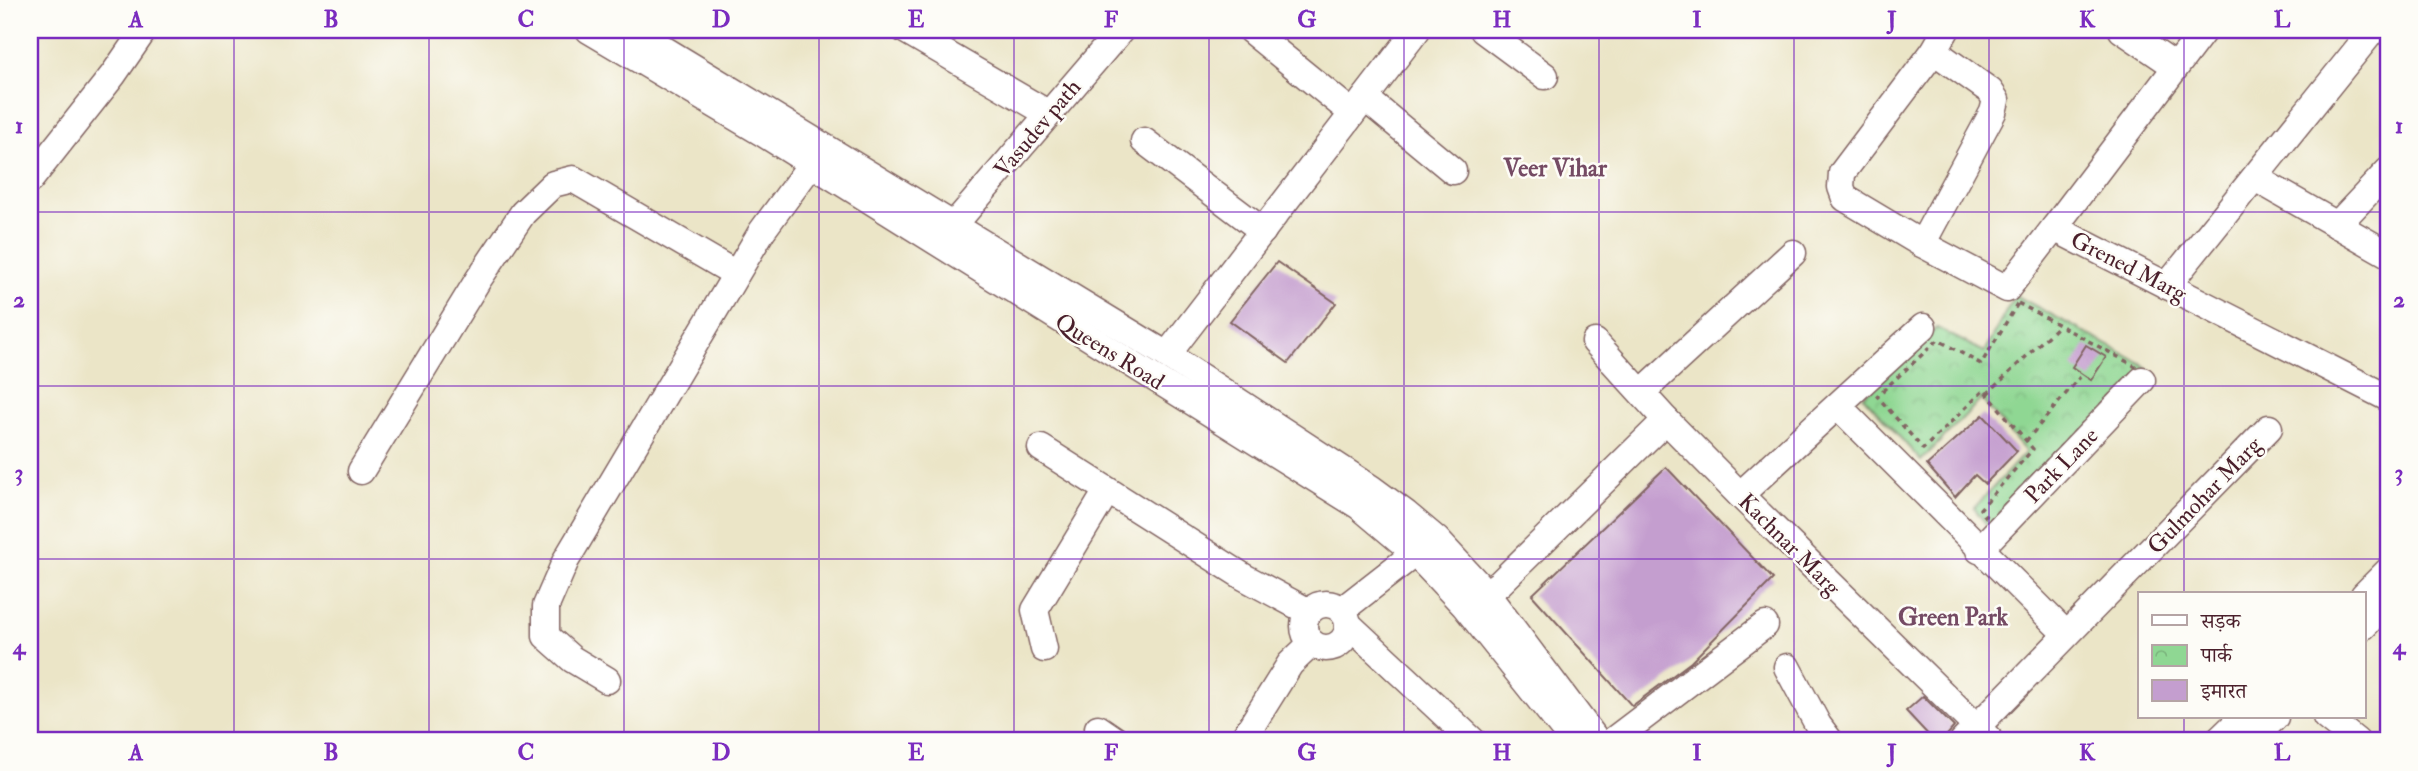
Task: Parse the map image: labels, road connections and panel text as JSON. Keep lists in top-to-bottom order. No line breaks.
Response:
{"streets":{"street":["Vasudev path","Grened Marg","Queens Road","Park Lane","Gulmohar Marg","Kachnar Marg"]},"crossings":[["Vasudev path","Queens Road"],["Gulmohar Marg","Kachnar Marg"]],"districts":["Veer Vihar","Green Park"],"legend":["सड़क","पार्क","इमारत"],"grid":{"columns":["A","B","C","D","E","F","G","H","I","J","K","L"],"rows":["1","2","3","4"]}}
